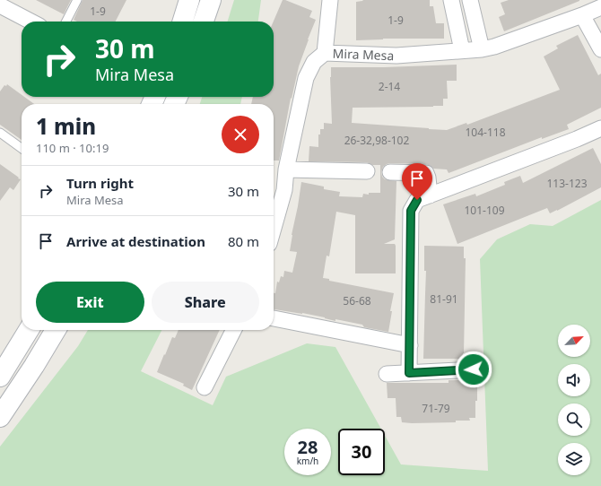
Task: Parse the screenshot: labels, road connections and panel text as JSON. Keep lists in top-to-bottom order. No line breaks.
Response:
{"streets":{"street":["Mira Mesa"]},"house_numbers":["1-9","1-9","2-14","104-118","26-32,98-102","113-123","101-109","81-91","56-68","71-79"],"north":"top right","page":{"turn":["30 m","Mira Mesa"],"heading":["1 min","110 m · 10:19"],"list":[{"name":"Turn right","note":"Mira Mesa","value":"30 m"},{"name":"Arrive at destination","value":"80 m"}],"buttons":["Exit","Share"],"speed":"28 km/h","limit":"30"}}
